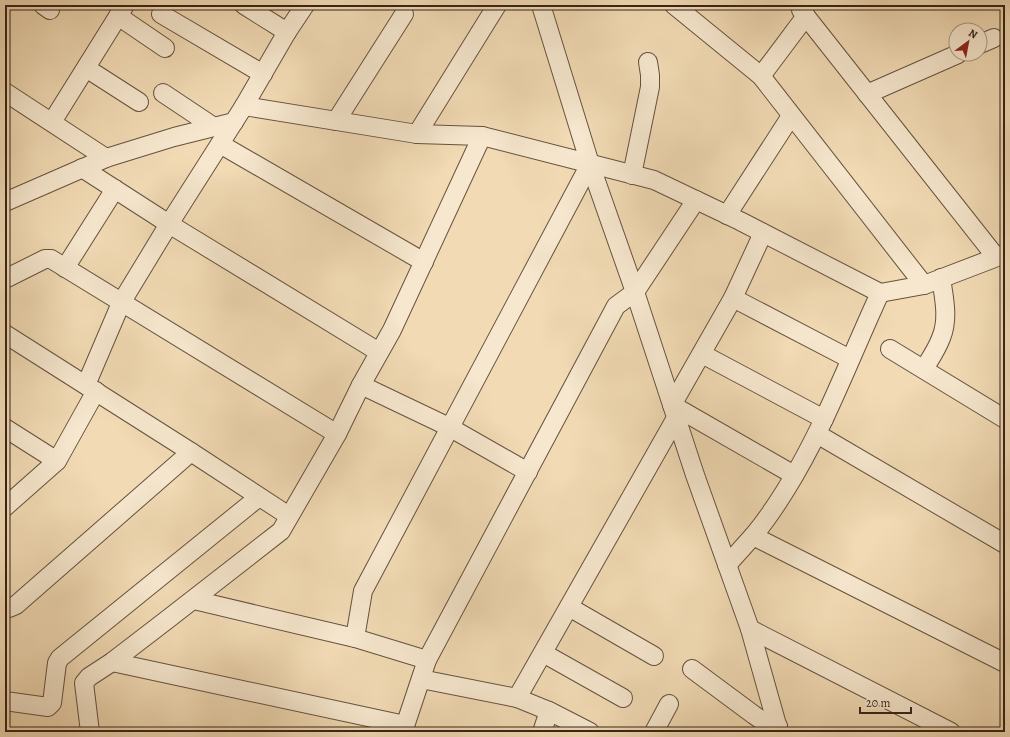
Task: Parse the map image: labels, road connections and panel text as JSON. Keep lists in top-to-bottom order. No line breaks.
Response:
{"scale_bar":"20 m","north":"top right"}
